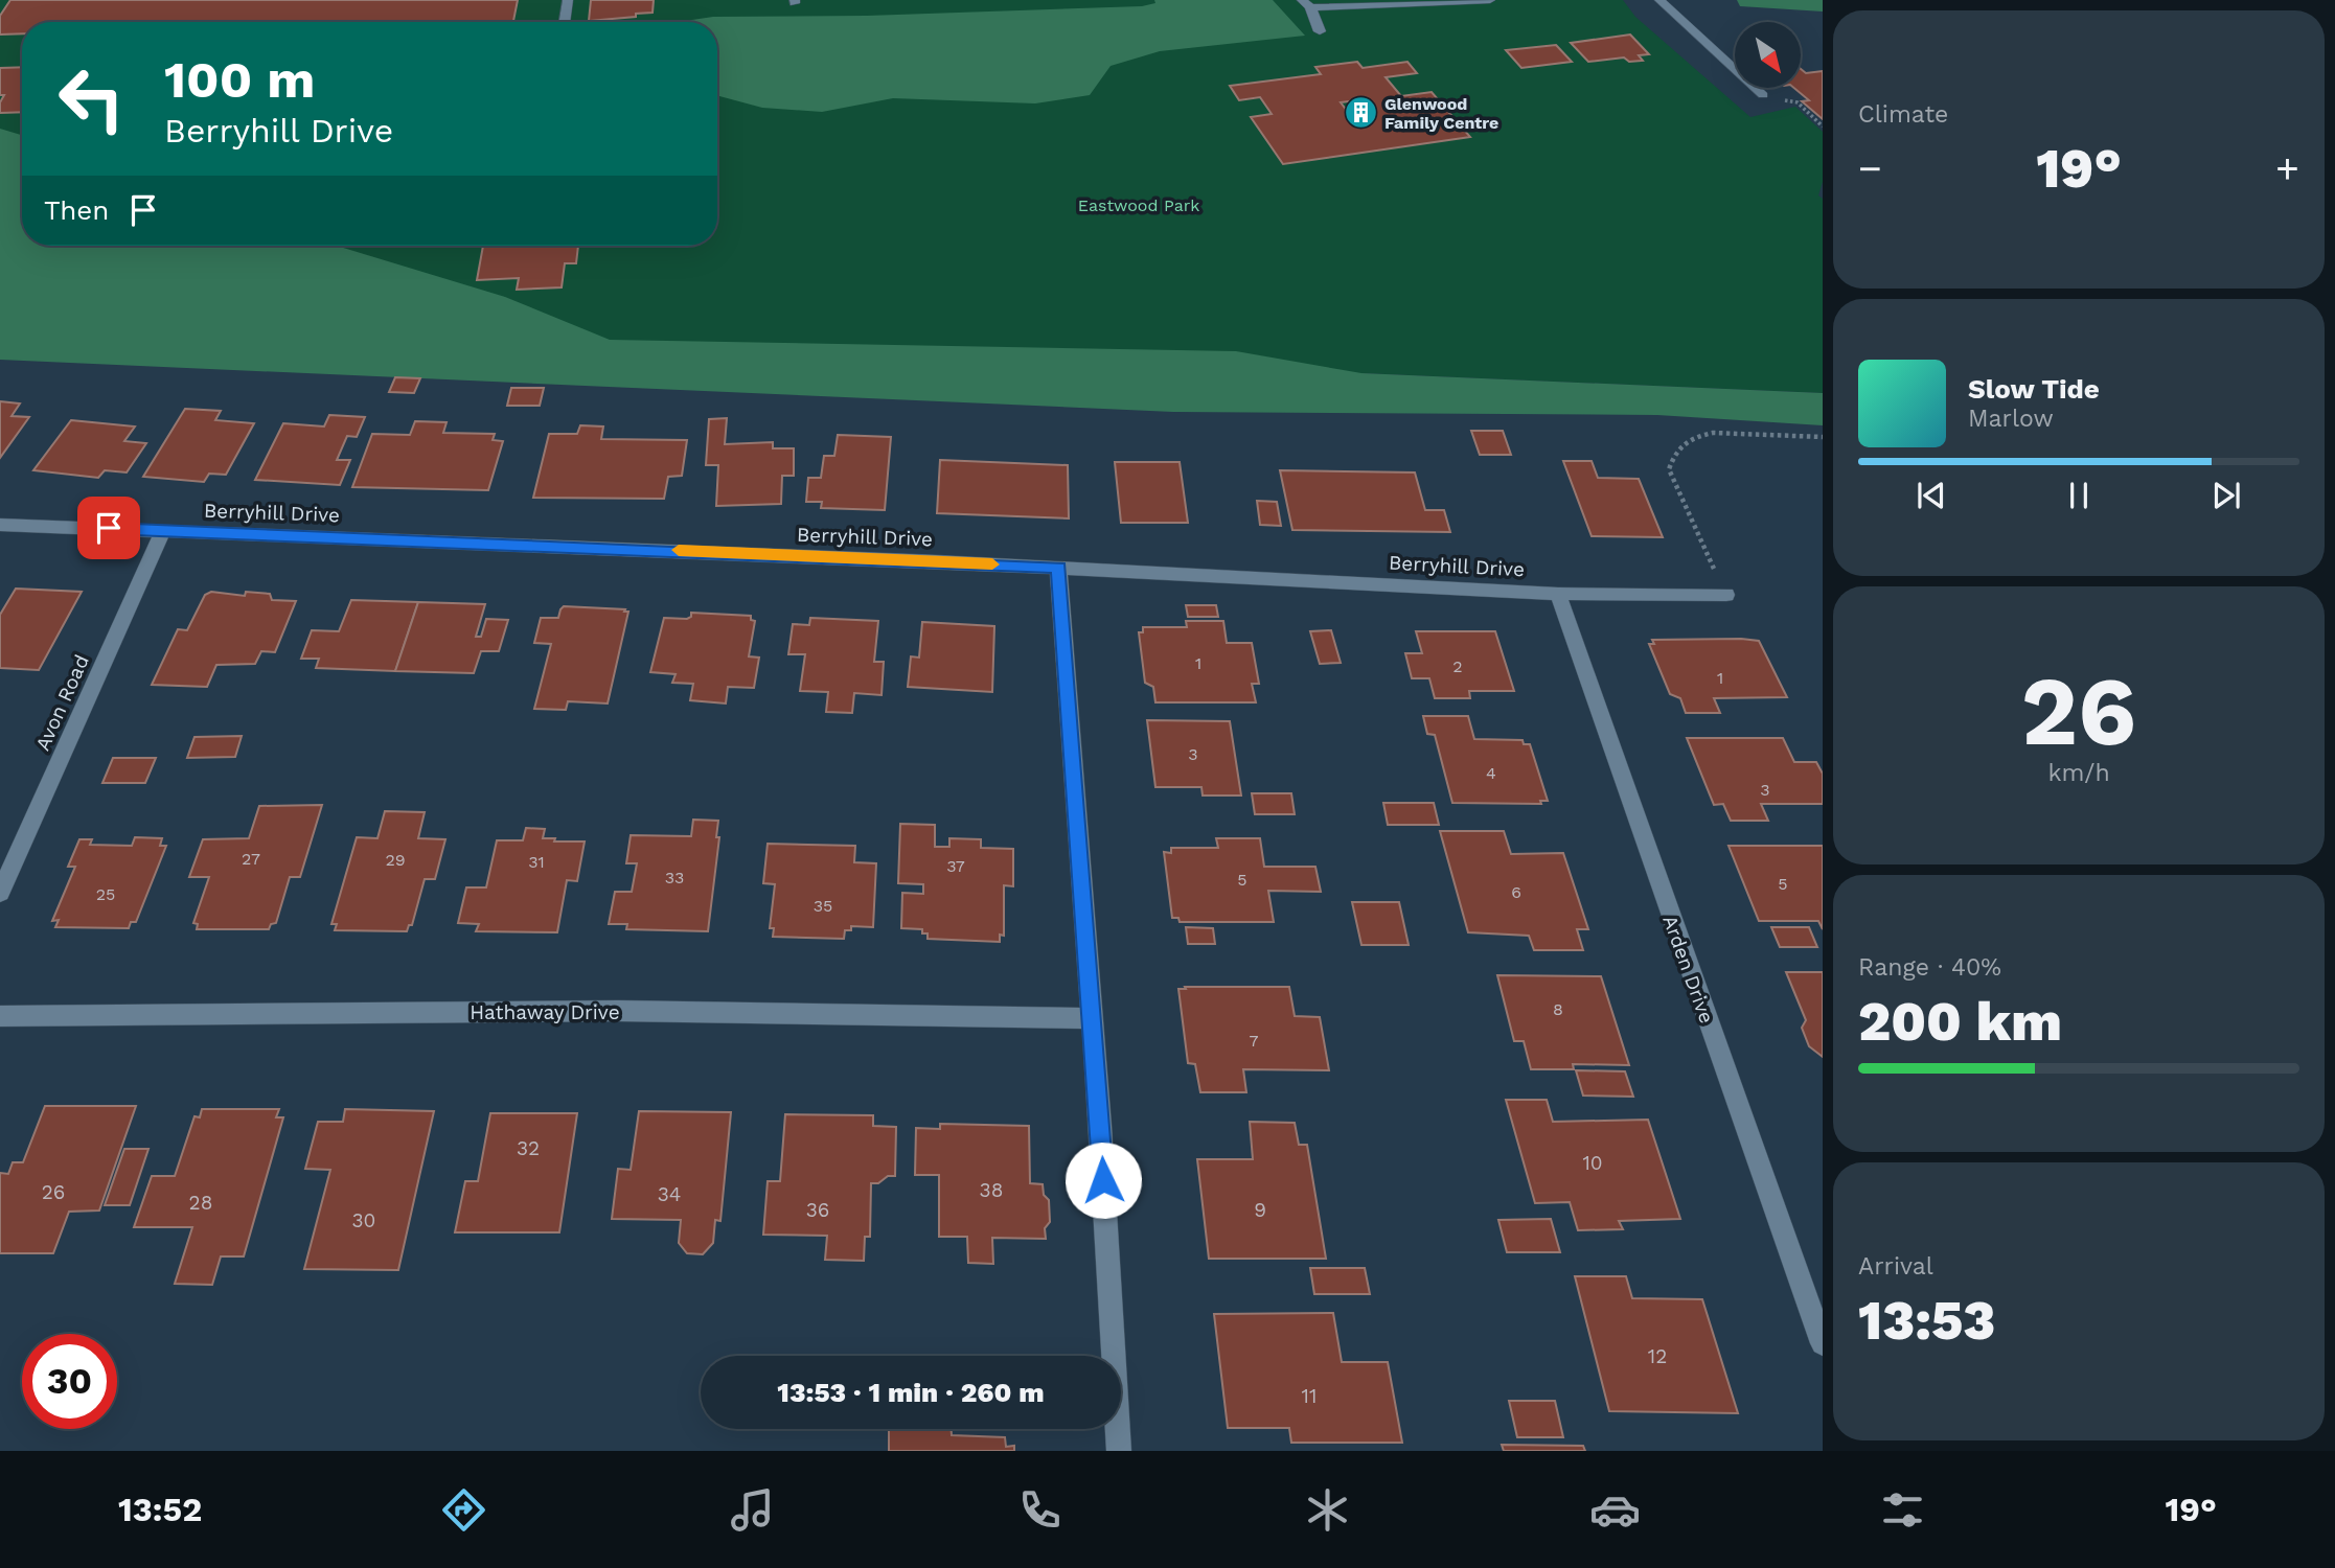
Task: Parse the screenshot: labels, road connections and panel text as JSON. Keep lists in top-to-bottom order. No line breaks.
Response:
{"streets":{"street":["Berryhill Drive","Avon Road","Arden Drive","Hathaway Drive"]},"crossings":[["Berryhill Drive","Avon Road"],["Berryhill Drive","Arden Drive"]],"parks":["Eastwood Park"],"places":{"building":["Glenwood Family Centre"]},"house_numbers":["1","2","1","3","4","3","27","29","31","37","33","5","5","6","25","35","8","7","32","10","38","26","34","28","36","9","30","12","11"],"north":"bottom right","page":{"tile":["Climate",["26","km/h"],["Range · 40%","200 km"],["Arrival","13:53"]],"turn":["100 m","Berryhill Drive"],"heat":["−","19°","+"],"then":"Then","song":["Slow Tide","Marlow"],"limit":"30","trip":"13:53 · 1 min · 260 m","tabs":["13:52","19°"]}}
